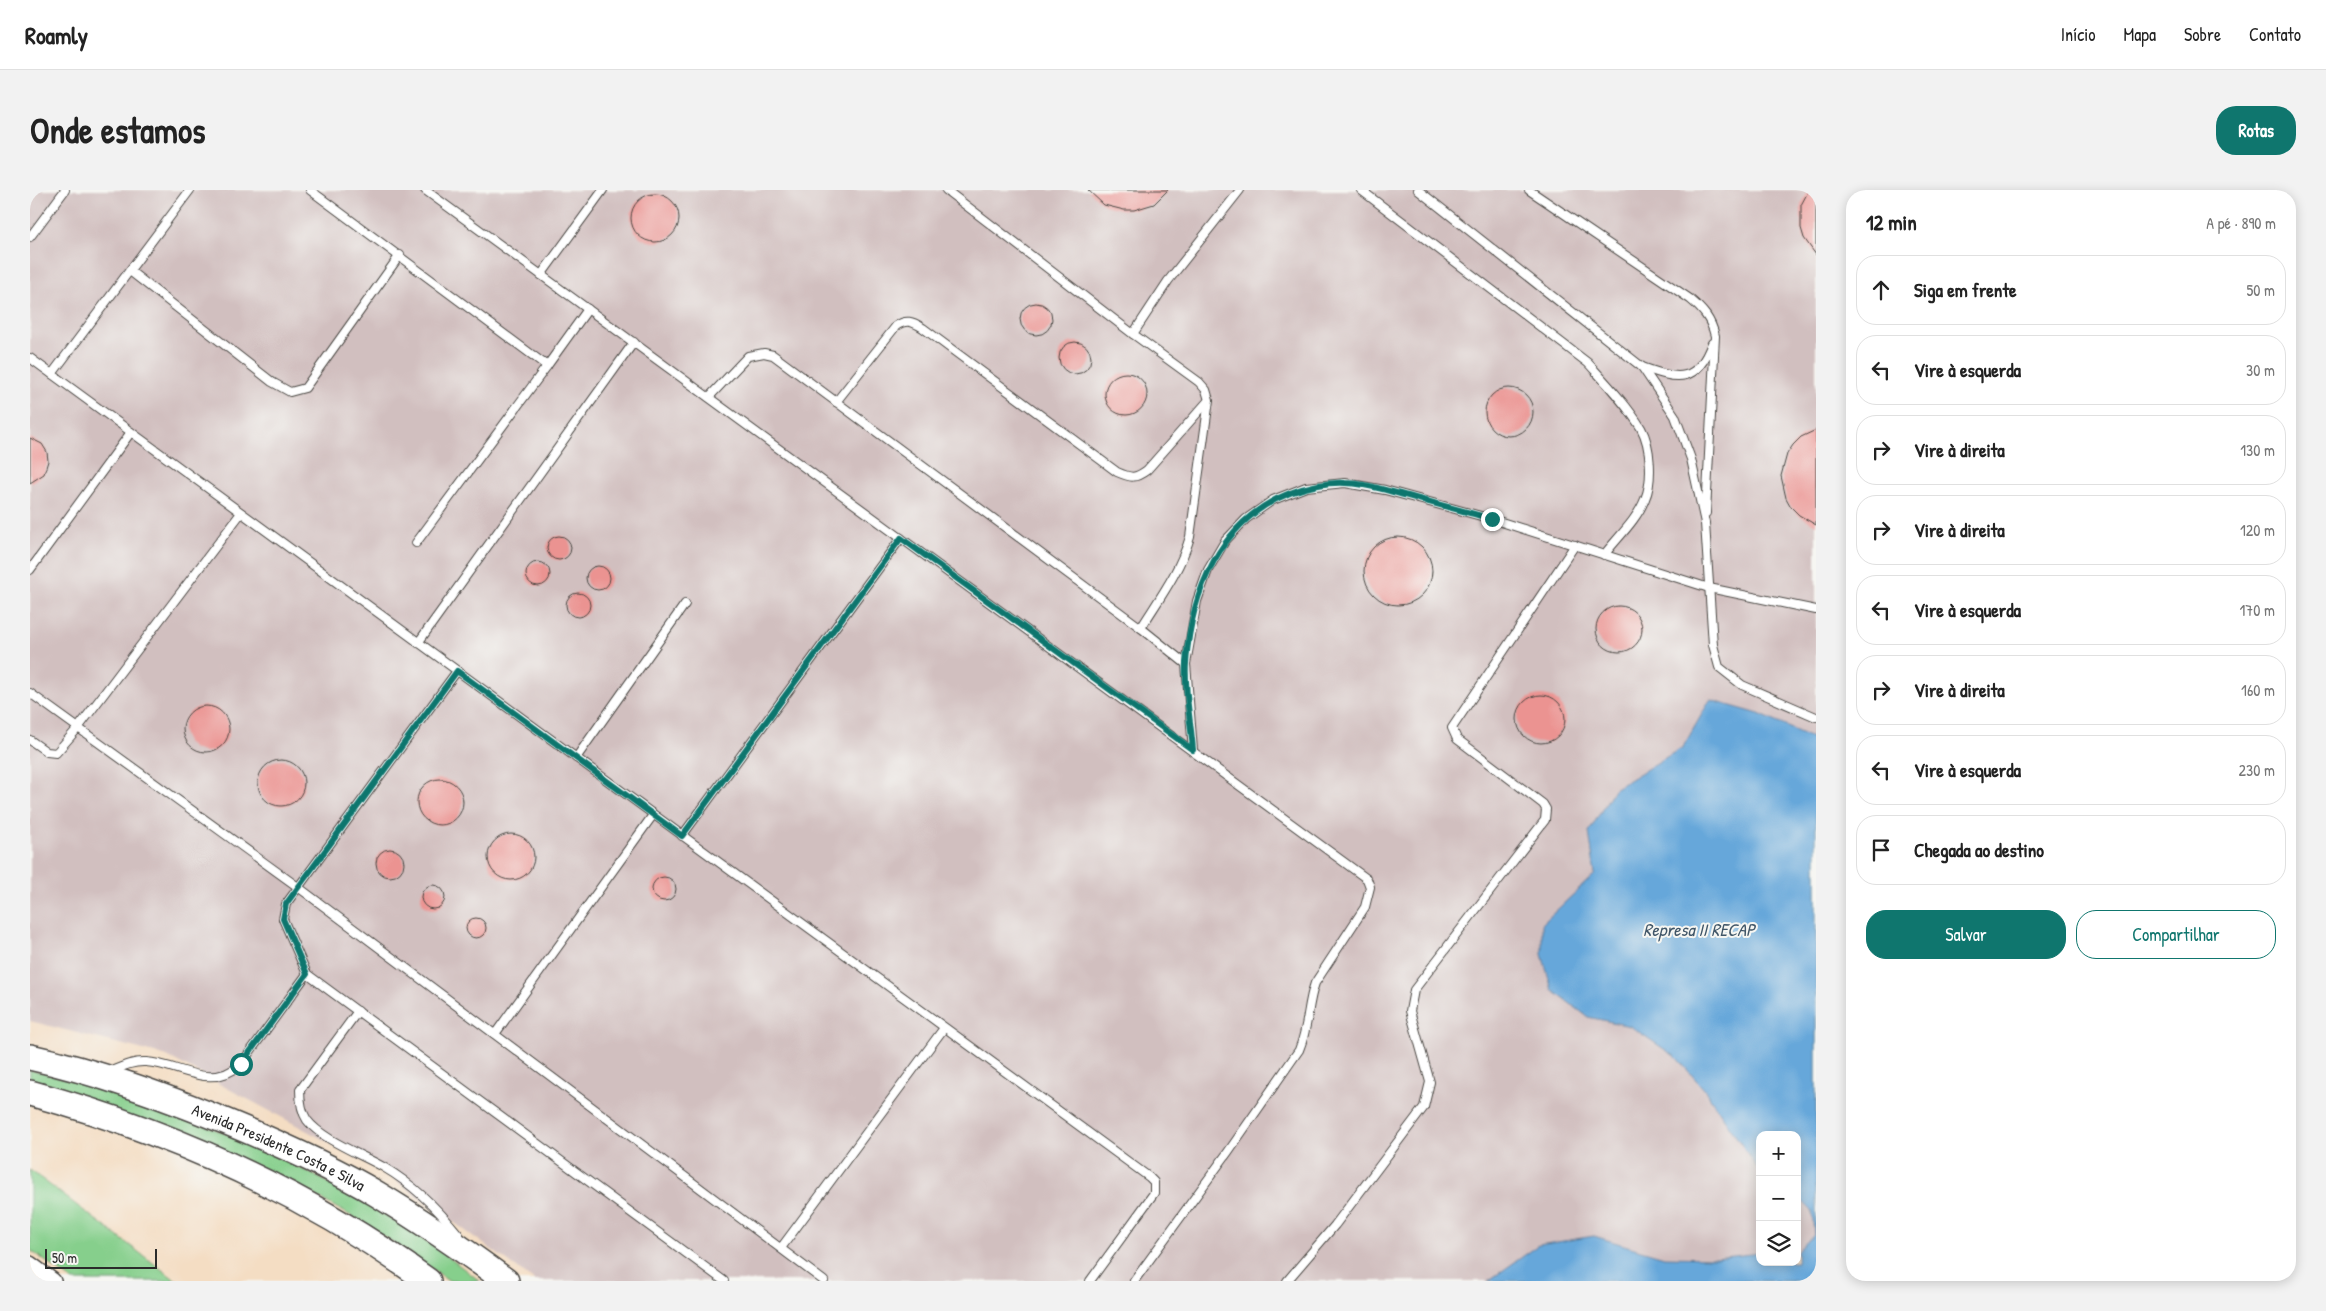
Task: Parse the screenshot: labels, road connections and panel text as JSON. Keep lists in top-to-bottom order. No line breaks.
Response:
{"streets":{"highway":["Avenida Presidente Costa e Silva"]},"water":["Represa II RECAP"],"scale_bar":"50 m","page":{"header":"Roamly","nav":["Início","Mapa","Sobre","Contato"],"buttons":["Rotas",["Salvar","Compartilhar"]],"title":"Onde estamos","heading":["12 min","A pé · 890 m"],"list":[["Siga em frente","50 m"],["Vire à esquerda","30 m"],["Vire à direita","130 m"],["Vire à direita","120 m"],["Vire à esquerda","170 m"],["Vire à direita","160 m"],["Vire à esquerda","230 m"],"Chegada ao destino"],"map_buttons":["+","−"],"scale":"50 m"}}
